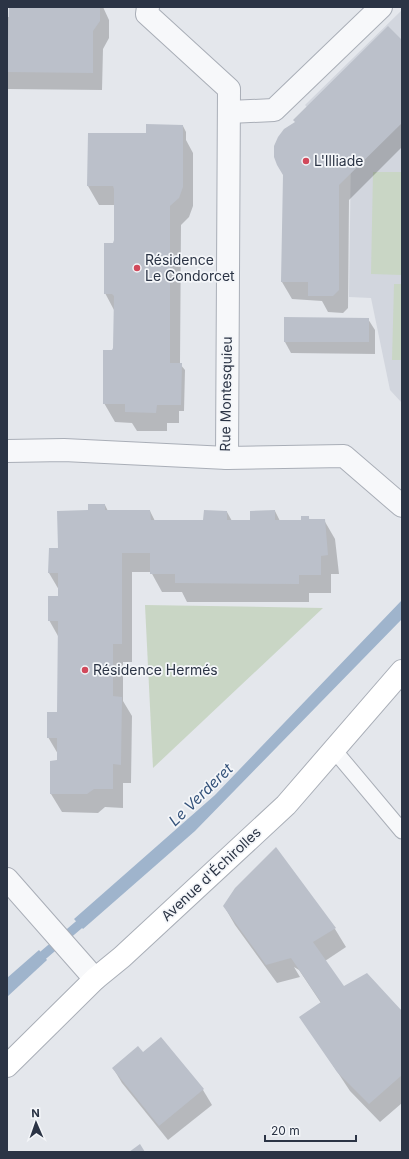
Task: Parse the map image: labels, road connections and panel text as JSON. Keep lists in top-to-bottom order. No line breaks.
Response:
{"streets":{"street":["Rue Montesquieu","Avenue d'Échirolles"]},"water":["Le Verderet"],"places":["L'Illiade","Résidence Le Condorcet","Résidence Hermés"],"scale_bar":"20 m","north":"top"}
